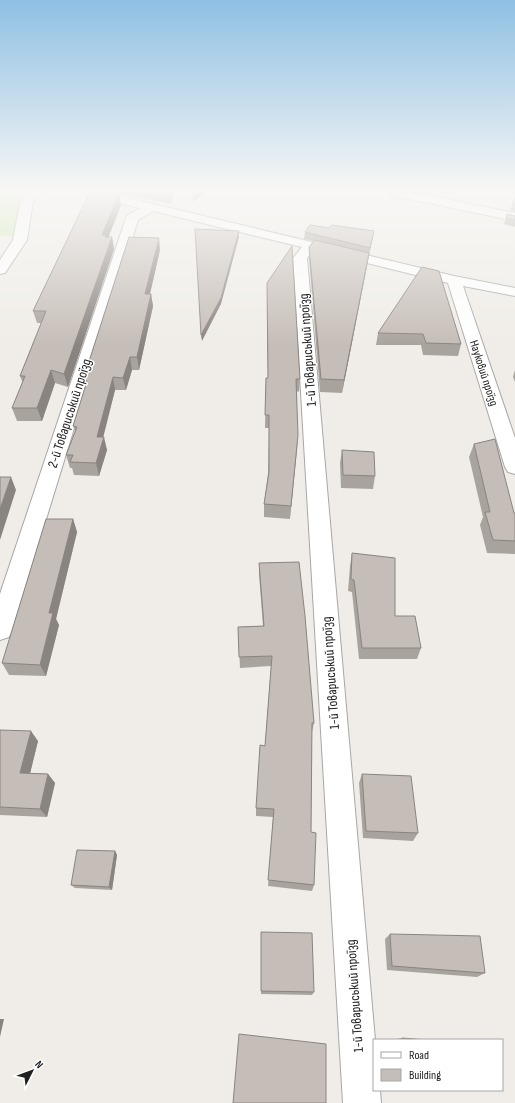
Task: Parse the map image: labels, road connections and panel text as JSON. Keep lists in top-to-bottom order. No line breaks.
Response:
{"streets":{"street":["1-й Товариський проїзд","Науковий проїзд","2-й Товариський проїзд"]},"legend":["Road","Building"],"north":"top right"}
